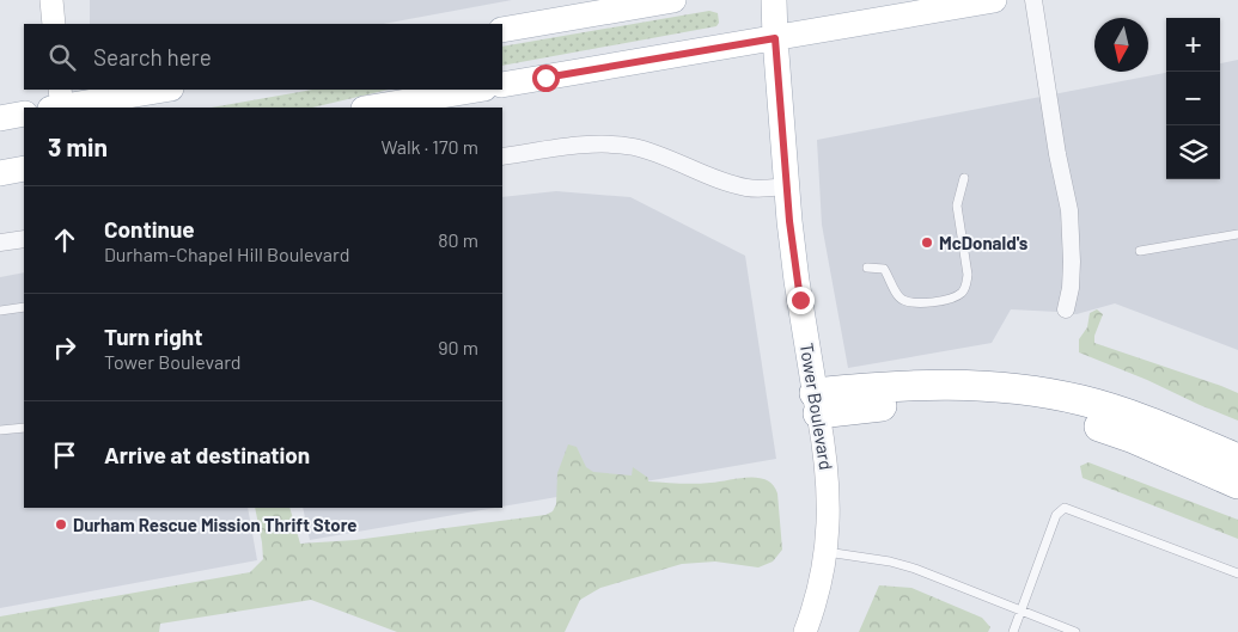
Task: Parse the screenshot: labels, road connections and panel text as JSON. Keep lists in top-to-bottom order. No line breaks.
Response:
{"streets":{"main road":["Tower Boulevard"]},"places":["McDonald's","Durham Rescue Mission Thrift Store"],"north":"bottom","page":{"map_buttons":["+","−"],"search":"Search here","heading":["3 min","Walk · 170 m"],"list":[["Continue","Durham-Chapel Hill Boulevard","80 m"],["Turn right","Tower Boulevard","90 m"],"Arrive at destination"]}}
